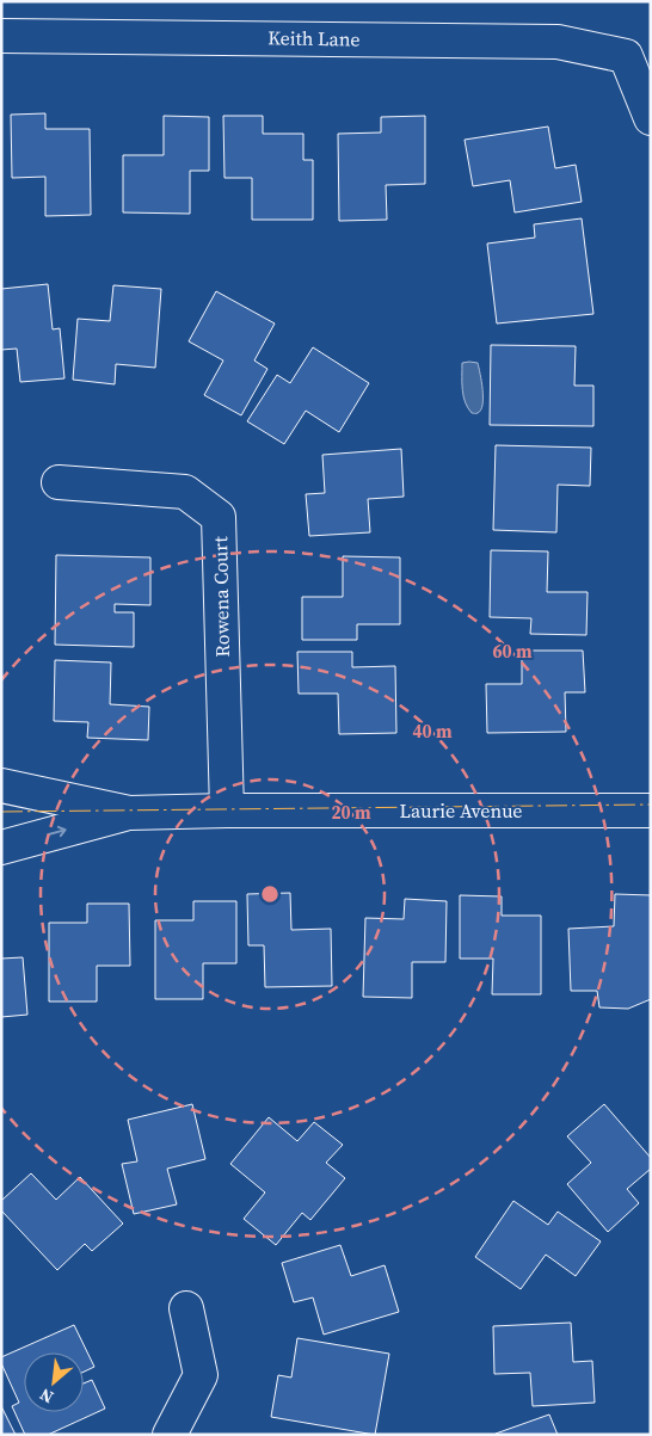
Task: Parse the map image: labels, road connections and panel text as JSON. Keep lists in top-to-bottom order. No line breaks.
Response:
{"streets":{"street":["Keith Lane","Rowena Court","Laurie Avenue"]},"crossings":[["Rowena Court","Laurie Avenue"]],"north":"bottom left","rings":["60 m","40 m","20 m"]}
